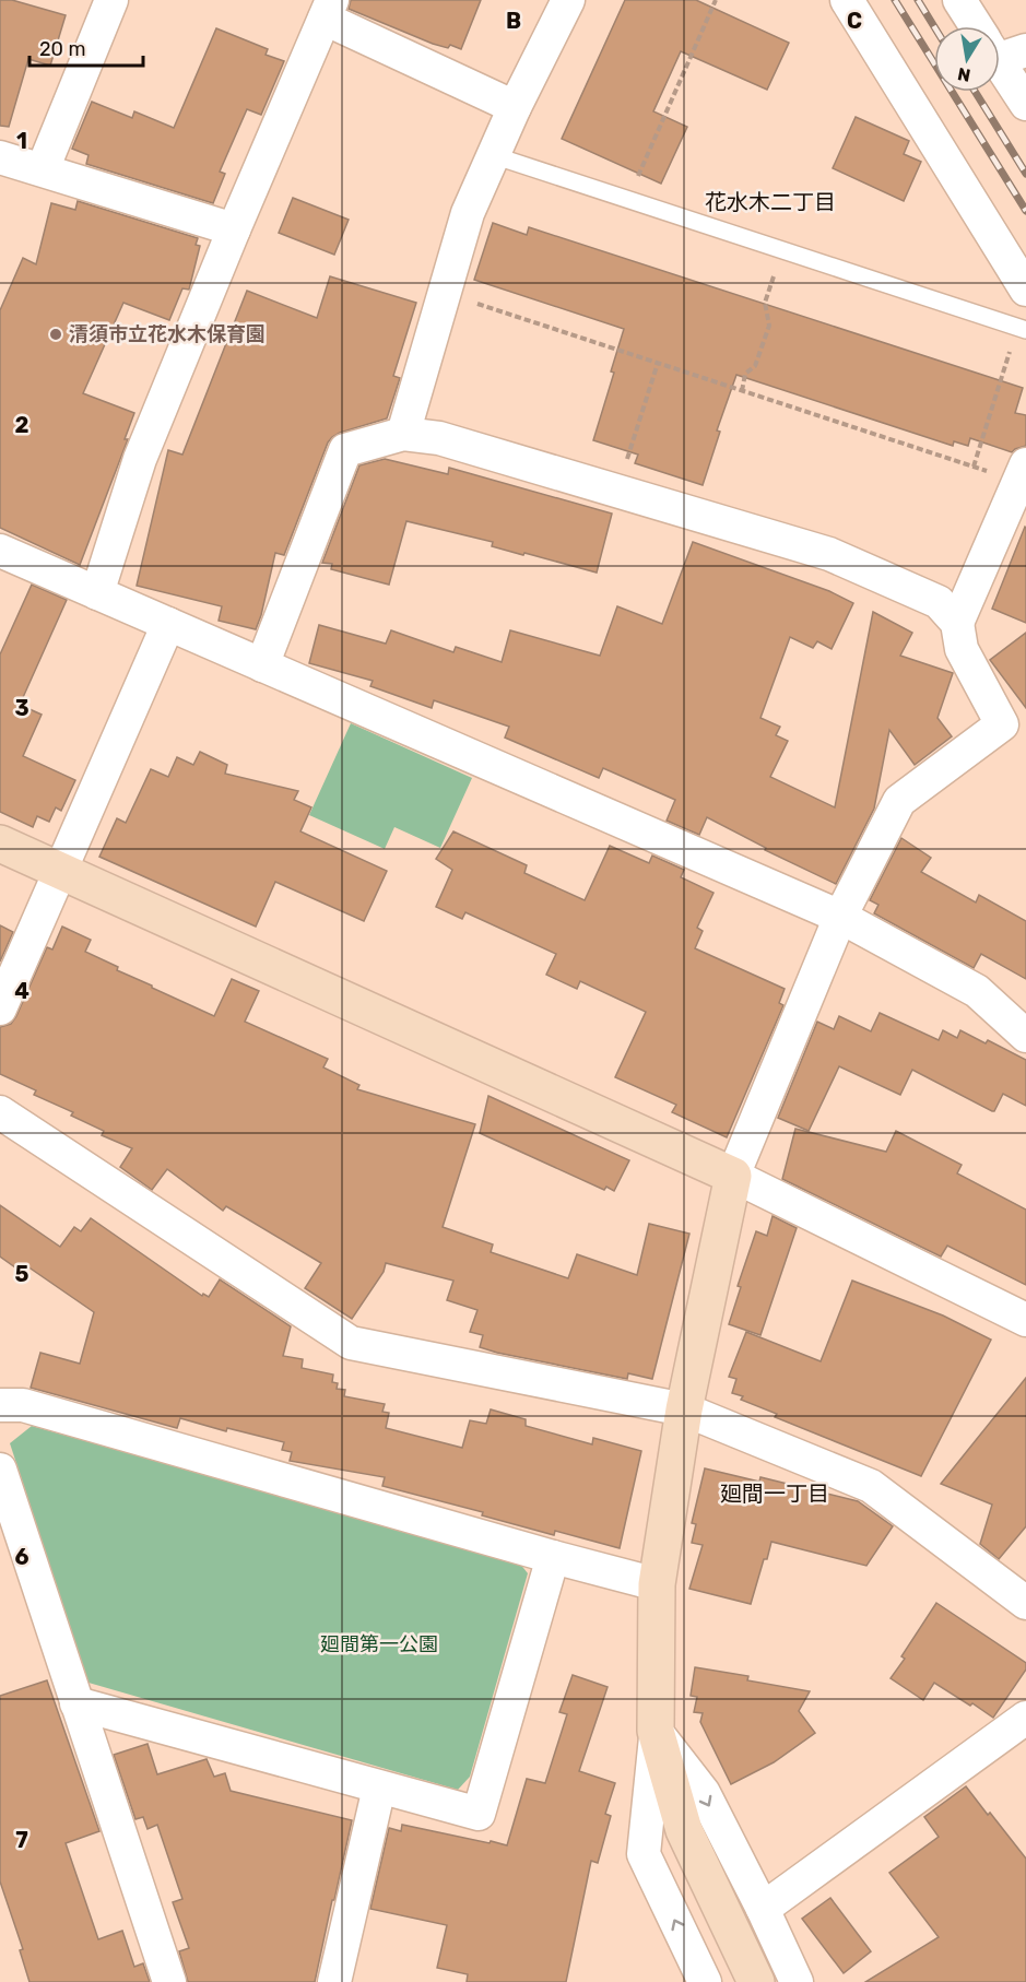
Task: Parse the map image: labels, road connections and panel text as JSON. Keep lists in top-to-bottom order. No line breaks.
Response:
{"districts":["花水木二丁目","廻間一丁目"],"parks":["廻間第一公園"],"places":["清須市立花水木保育園"],"scale_bar":"20 m","north":"bottom","grid":{"columns":["B","C"],"rows":["1","2","3","4","5","6","7"]}}
